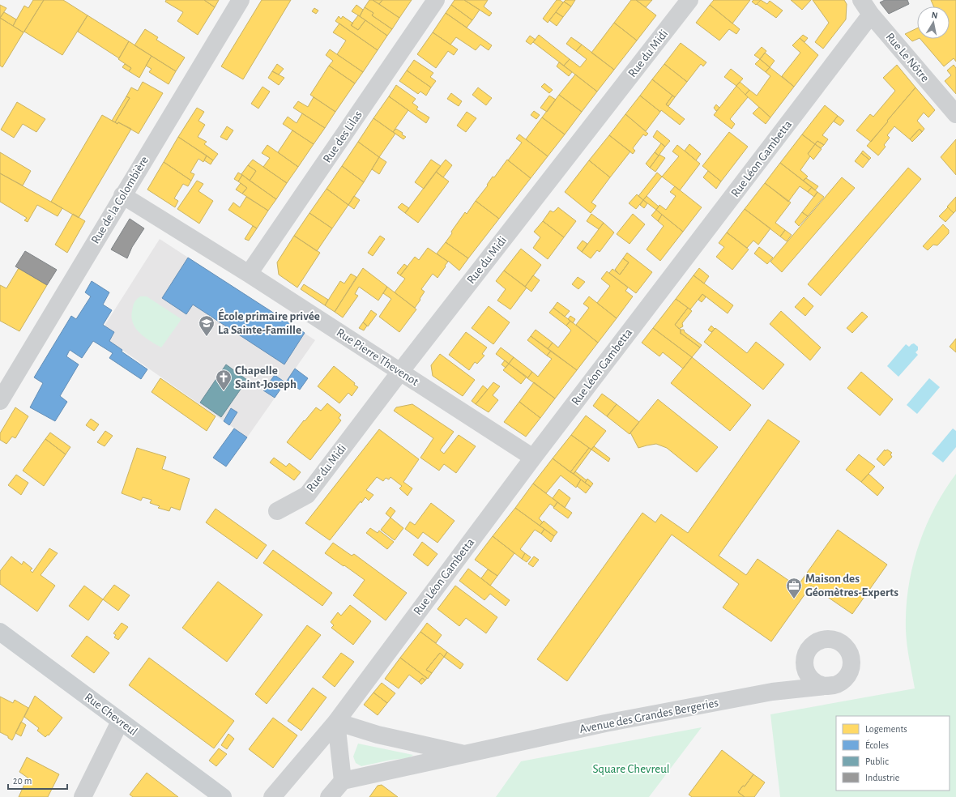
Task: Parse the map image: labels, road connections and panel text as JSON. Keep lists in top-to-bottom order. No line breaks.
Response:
{"streets":{"main road":["Rue Chevreul"],"street":["Rue du Midi","Rue Le Nôtre","Rue des Lilas","Rue Léon Gambetta","Rue de la Colombière","Rue Pierre Thevenot","Avenue des Grandes Bergeries"]},"crossings":[["Rue du Midi","Rue Pierre Thevenot"],["Rue Le Nôtre","Rue Léon Gambetta"],["Rue des Lilas","Rue Pierre Thevenot"],["Rue Léon Gambetta","Rue Pierre Thevenot"],["Rue Léon Gambetta","Avenue des Grandes Bergeries"],["Rue de la Colombière","Rue Pierre Thevenot"]],"parks":["Square Chevreul"],"places":{"school or university":["École primaire privée La Sainte-Famille"],"church":["Chapelle Saint-Joseph"],"office":["Maison des Géomètres-Experts"]},"legend":["Logements","Écoles","Public","Industrie"],"scale_bar":"20 m","north":"top"}
